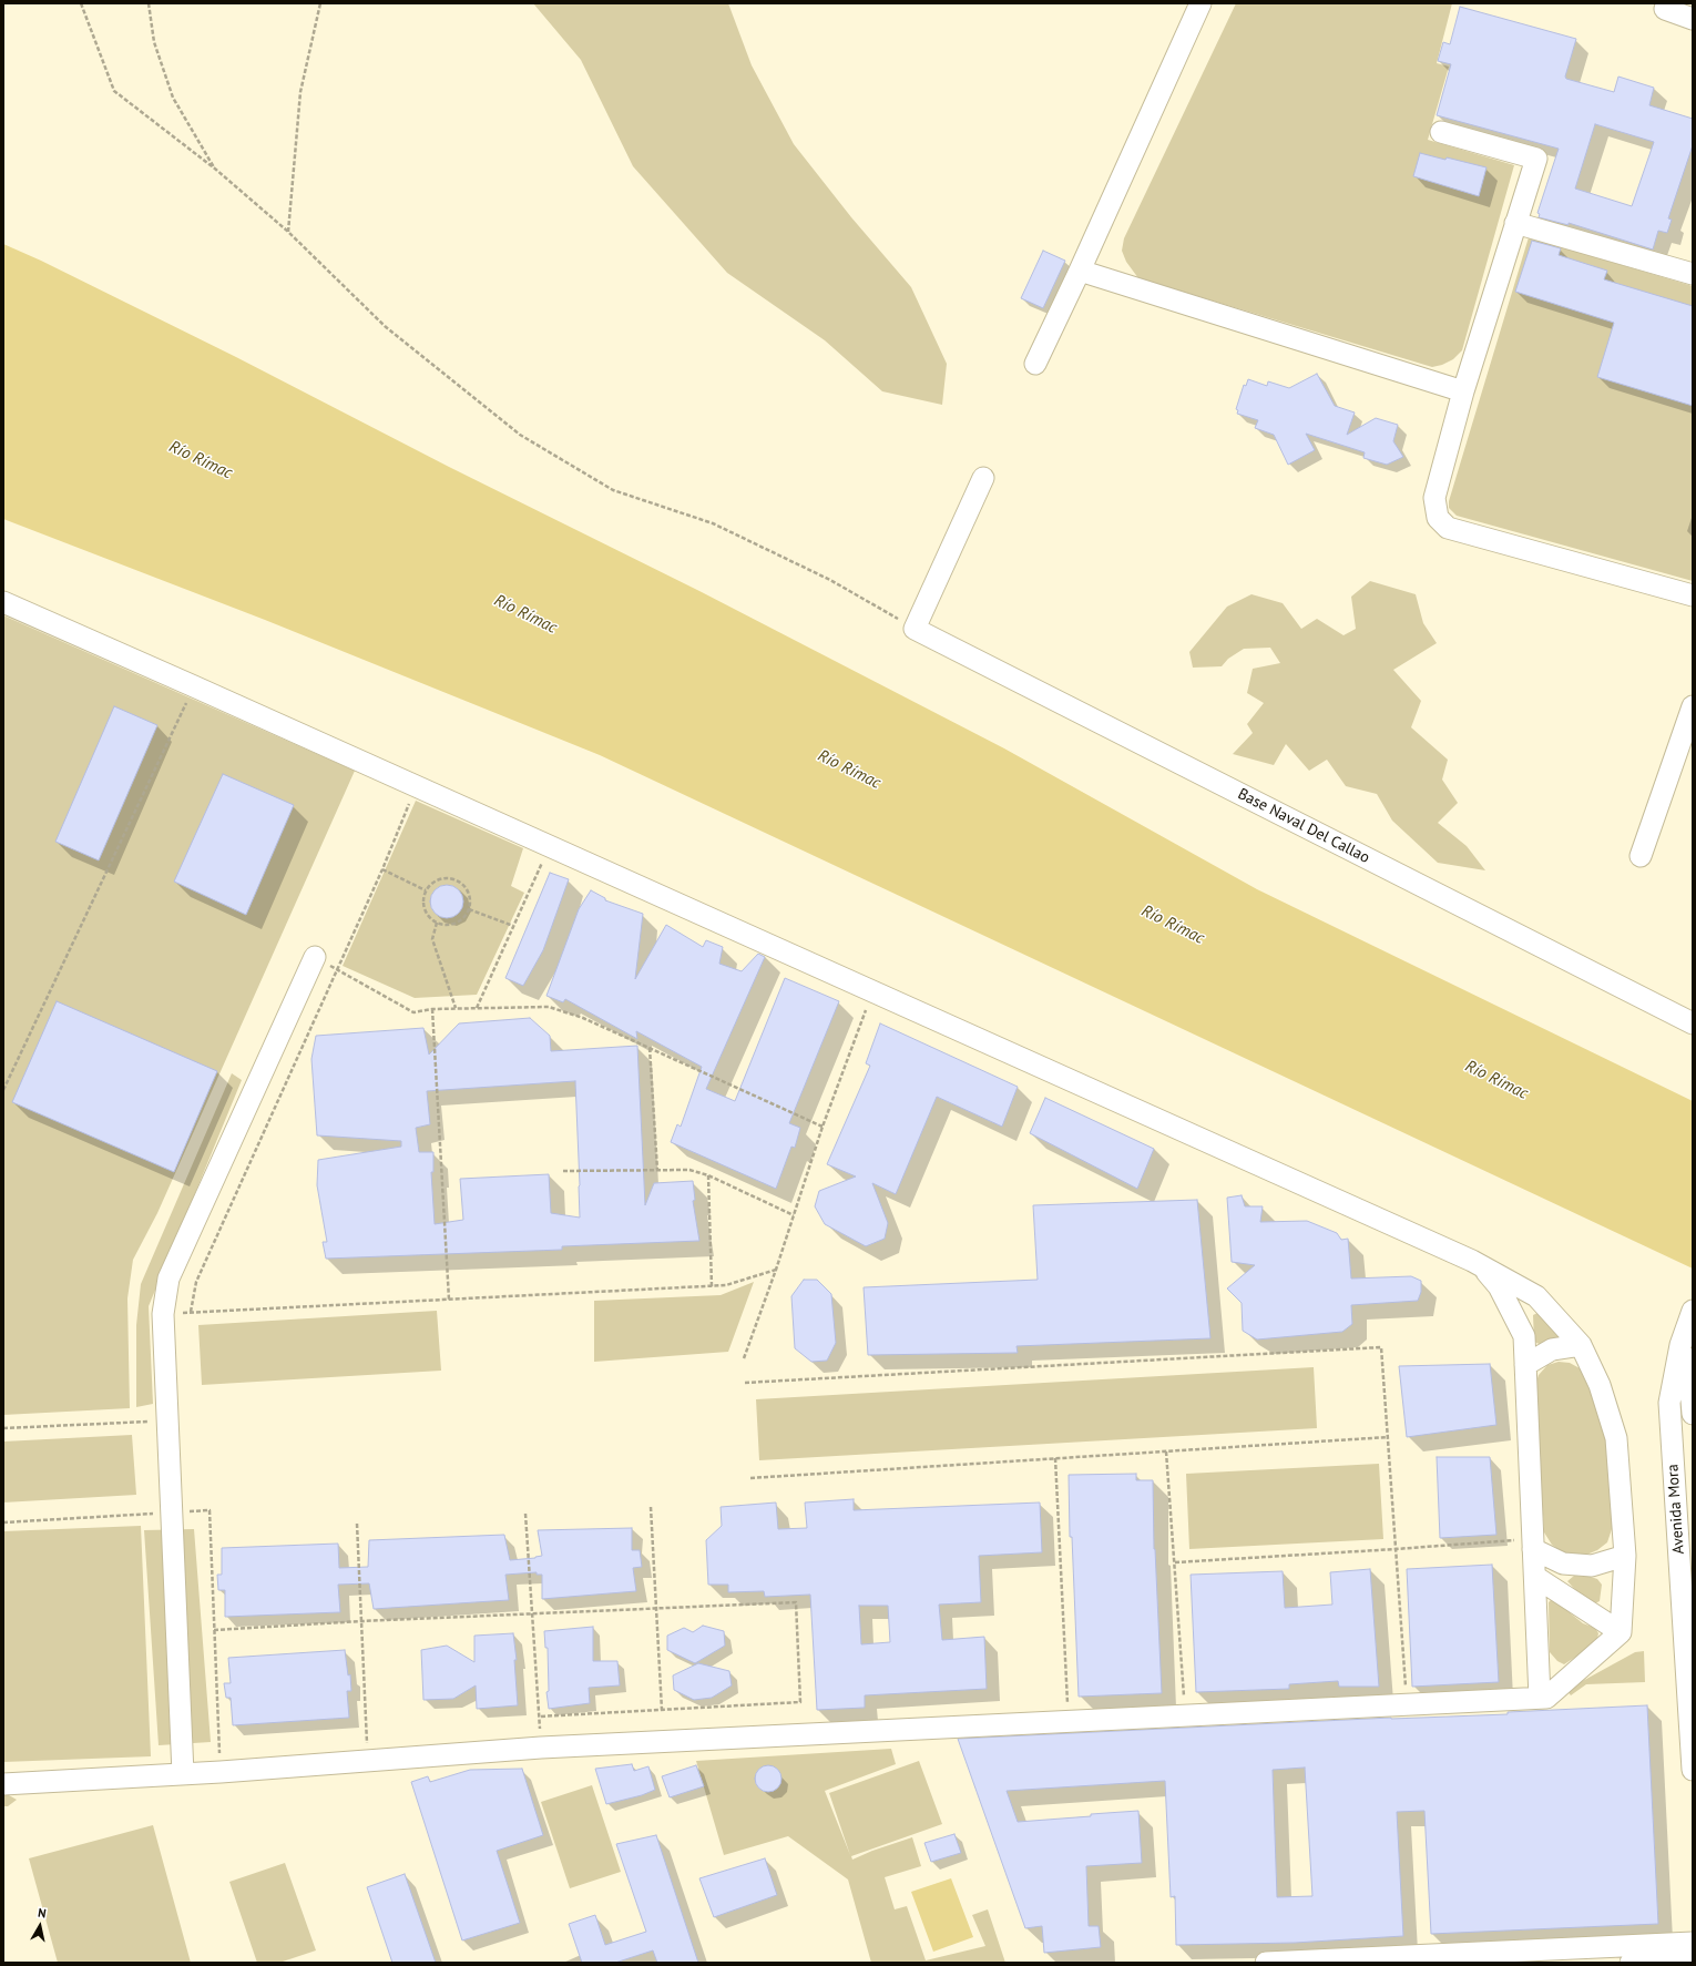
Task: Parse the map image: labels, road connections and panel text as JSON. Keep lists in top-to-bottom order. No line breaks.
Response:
{"streets":{"street":["Base Naval Del Callao","Avenida Mora"]},"water":["Río Rímac"],"north":"top"}
